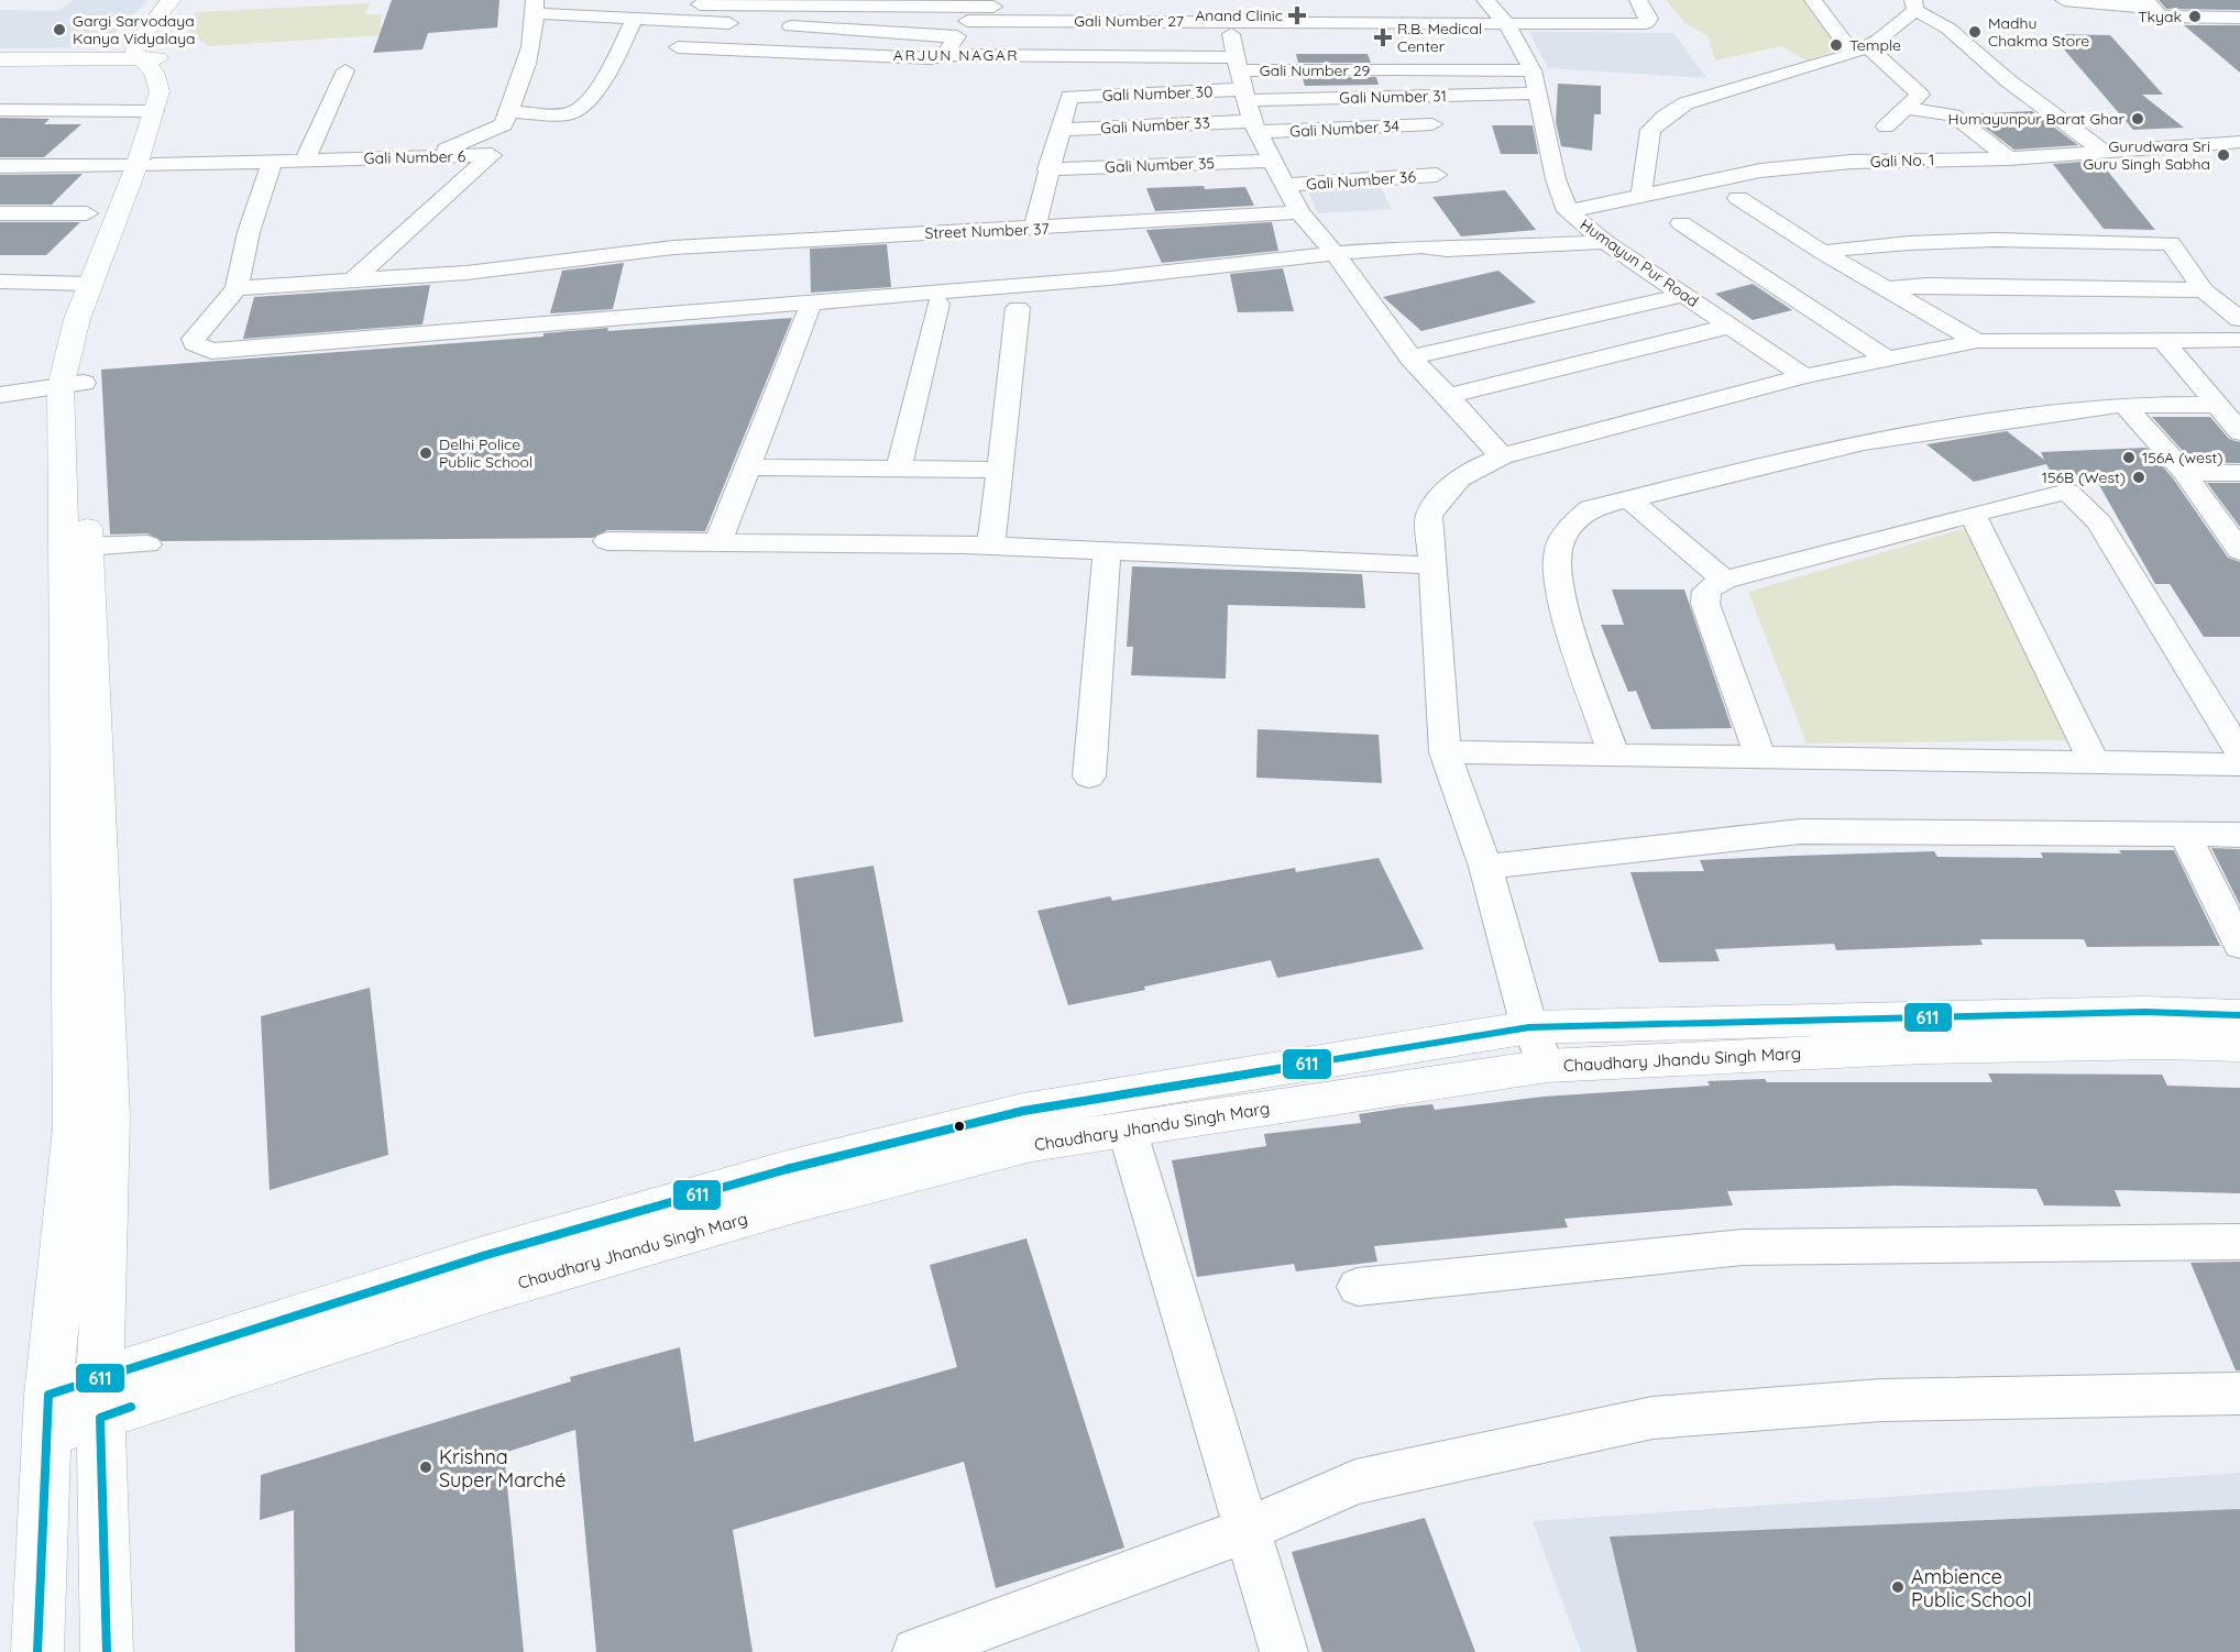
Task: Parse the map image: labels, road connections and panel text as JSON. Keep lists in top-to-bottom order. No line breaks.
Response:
{"streets":{"street":["Gali Number 27","Gali Number 29","Gali Number 30","Gali Number 31","Gali Number 33","Gali Number 34","Gali Number 6","Gali No. 1","Gali Number 35","Gali Number 36","Street Number 37","Humayun Pur Road","Chaudhary Jhandu Singh Marg"]},"crossings":[["Gali Number 27","Humayun Pur Road"],["Gali Number 29","Gali Number 30"],["Gali Number 29","Gali Number 31"],["Gali Number 29","Gali Number 33"],["Gali Number 29","Gali Number 34"],["Gali Number 29","Humayun Pur Road"],["Gali Number 30","Gali Number 31"],["Gali Number 30","Gali Number 33"],["Gali Number 30","Gali Number 34"],["Gali Number 31","Gali Number 33"],["Gali Number 31","Gali Number 34"],["Gali Number 31","Humayun Pur Road"],["Gali Number 33","Gali Number 34"],["Gali Number 6","Street Number 37"],["Gali No. 1","Humayun Pur Road"]],"districts":["ARJUN NAGAR"],"places":{"health":["Anand Clinic","R.B. Medical Center"],"other":["Tkyak","Gargi Sarvodaya Kanya Vidyalaya","Madhu Chakma Store","Temple","Humayunpur Barat Ghar","Gurudwara Sri Guru Singh Sabha","Delhi Police Public School","156A (west)","156B (West)","Krishna Super Marché","Ambience Public School"]},"lines":["transit line 611"]}
